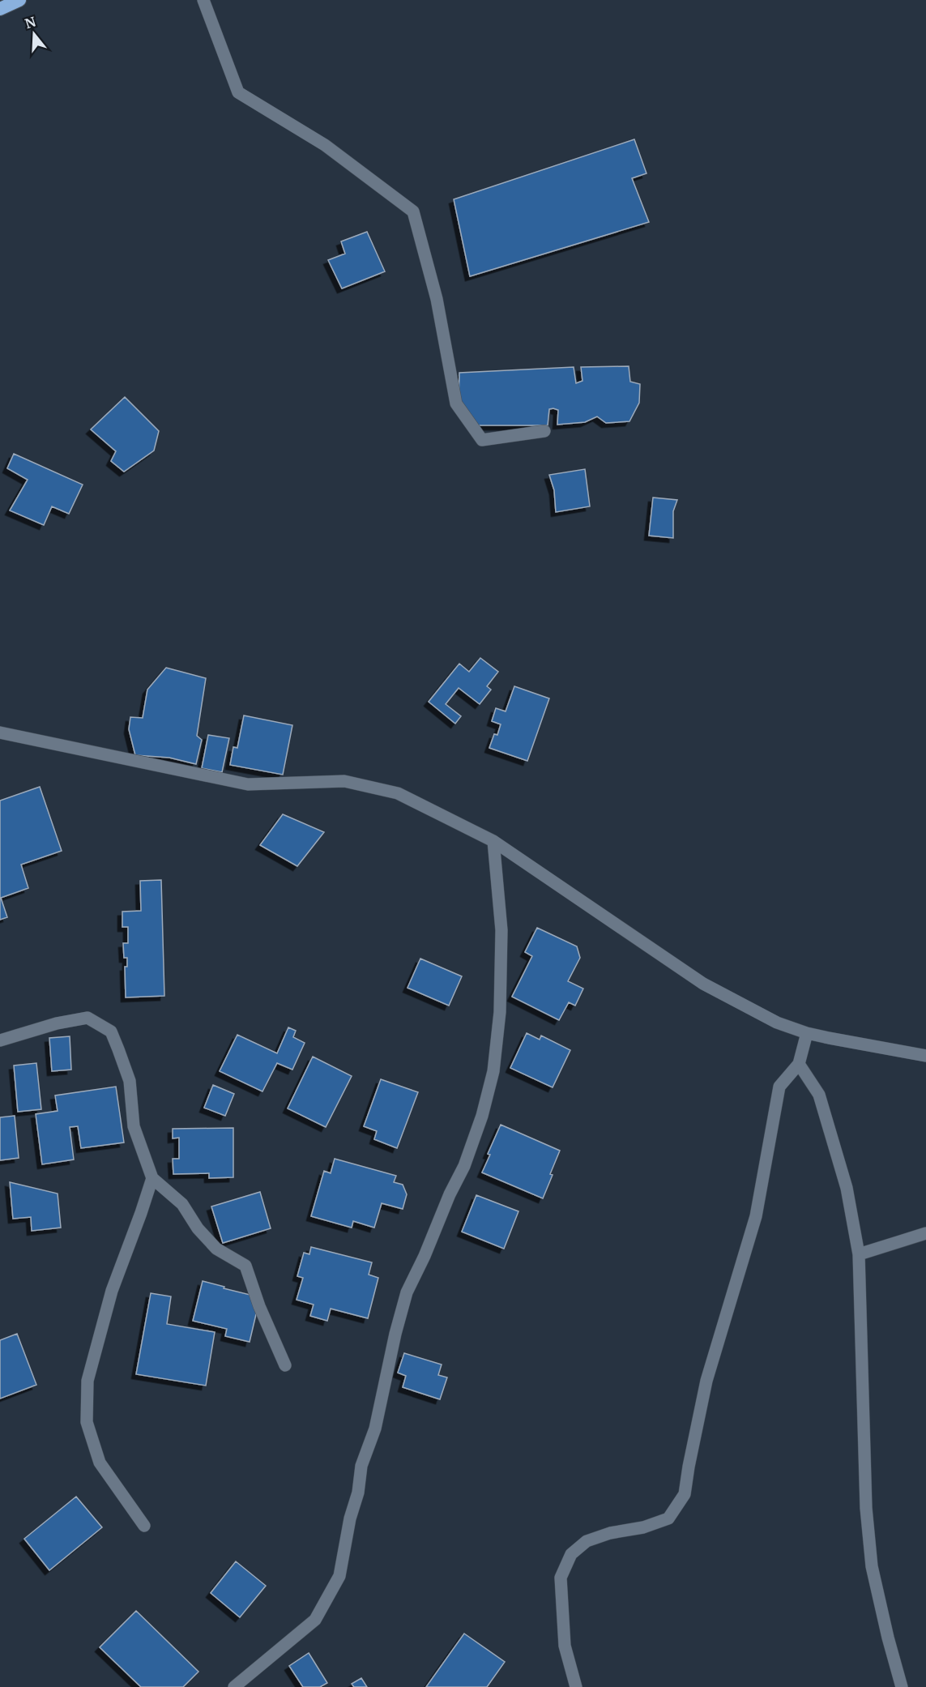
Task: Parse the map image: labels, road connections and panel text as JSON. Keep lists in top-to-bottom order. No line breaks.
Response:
{"north":"top"}
